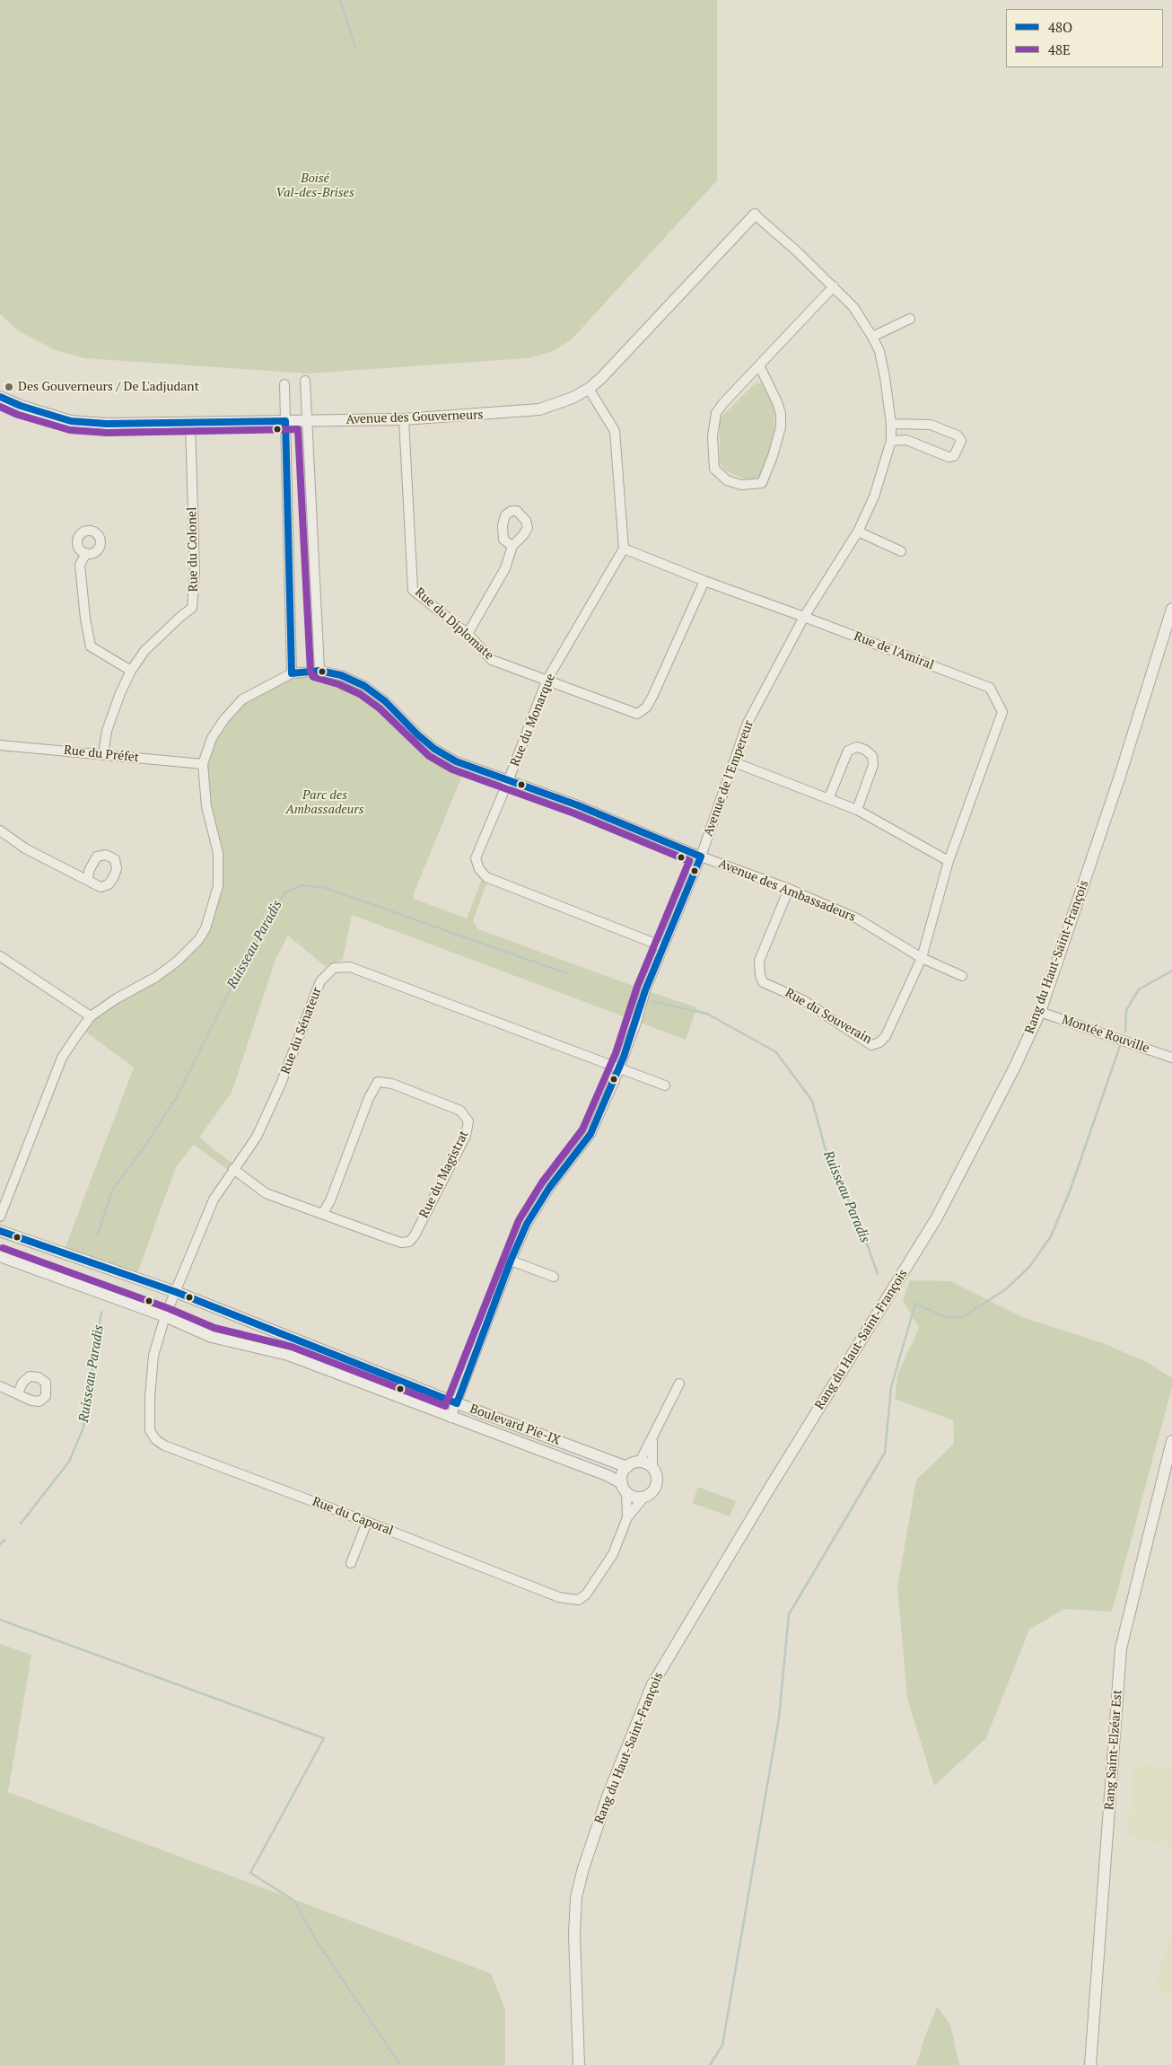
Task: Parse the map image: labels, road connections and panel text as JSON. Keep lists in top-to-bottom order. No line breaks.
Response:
{"streets":{"street":["Avenue des Gouverneurs","Rue du Colonel","Rue du Diplomate","Rue de l'Amiral","Rue du Monarque","Rue du Préfet","Avenue de l'Empereur","Avenue des Ambassadeurs","Rang du Haut-Saint-François","Rue du Souverain","Rue du Sénateur","Montée Rouville","Rue du Magistrat","Boulevard Pie-IX","Rue du Caporal","Rang Saint-Elzéar Est"]},"crossings":[["Avenue des Gouverneurs","Rue du Colonel"],["Avenue des Gouverneurs","Rue du Diplomate"],["Avenue des Gouverneurs","Avenue de l'Empereur"],["Rue du Colonel","Rue du Préfet"],["Rue du Diplomate","Rue de l'Amiral"],["Rue du Diplomate","Rue du Monarque"],["Rue de l'Amiral","Rue du Monarque"],["Rue de l'Amiral","Avenue de l'Empereur"],["Rue de l'Amiral","Rue du Souverain"],["Rue du Monarque","Avenue de l'Empereur"],["Rue du Monarque","Avenue des Ambassadeurs"],["Rue du Préfet","Avenue des Ambassadeurs"],["Avenue de l'Empereur","Avenue des Ambassadeurs"],["Avenue de l'Empereur","Rue du Sénateur"],["Avenue de l'Empereur","Boulevard Pie-IX"],["Avenue des Ambassadeurs","Rue du Souverain"],["Rang du Haut-Saint-François","Montée Rouville"],["Rue du Sénateur","Rue du Magistrat"],["Rue du Sénateur","Boulevard Pie-IX"],["Rue du Sénateur","Rue du Caporal"],["Boulevard Pie-IX","Rue du Caporal"]],"water":["Ruisseau Paradis"],"parks":["Boisé Val-des-Brises","Parc des Ambassadeurs"],"places":["Des Gouverneurs / De L'adjudant"],"lines":["transit line 48O","transit line 48E"],"legend":["48O","48E"]}
